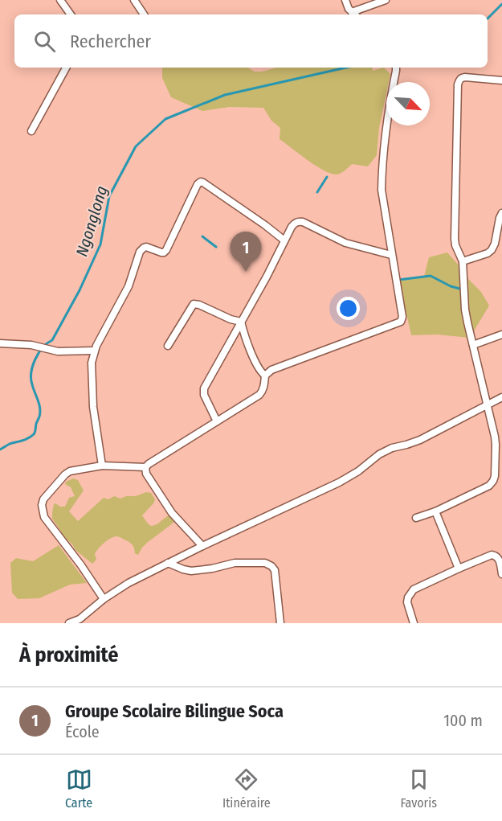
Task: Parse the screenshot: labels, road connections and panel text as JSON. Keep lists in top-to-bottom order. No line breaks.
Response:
{"water":["Ngonglong"],"north":"bottom right","page":{"search":"Rechercher","pins":"1","heading":"À proximité","list":[{"mark":"1","name":"Groupe Scolaire Bilingue Soca","note":"École","value":"100 m"}],"nav":["Carte","Itinéraire","Favoris"]}}
